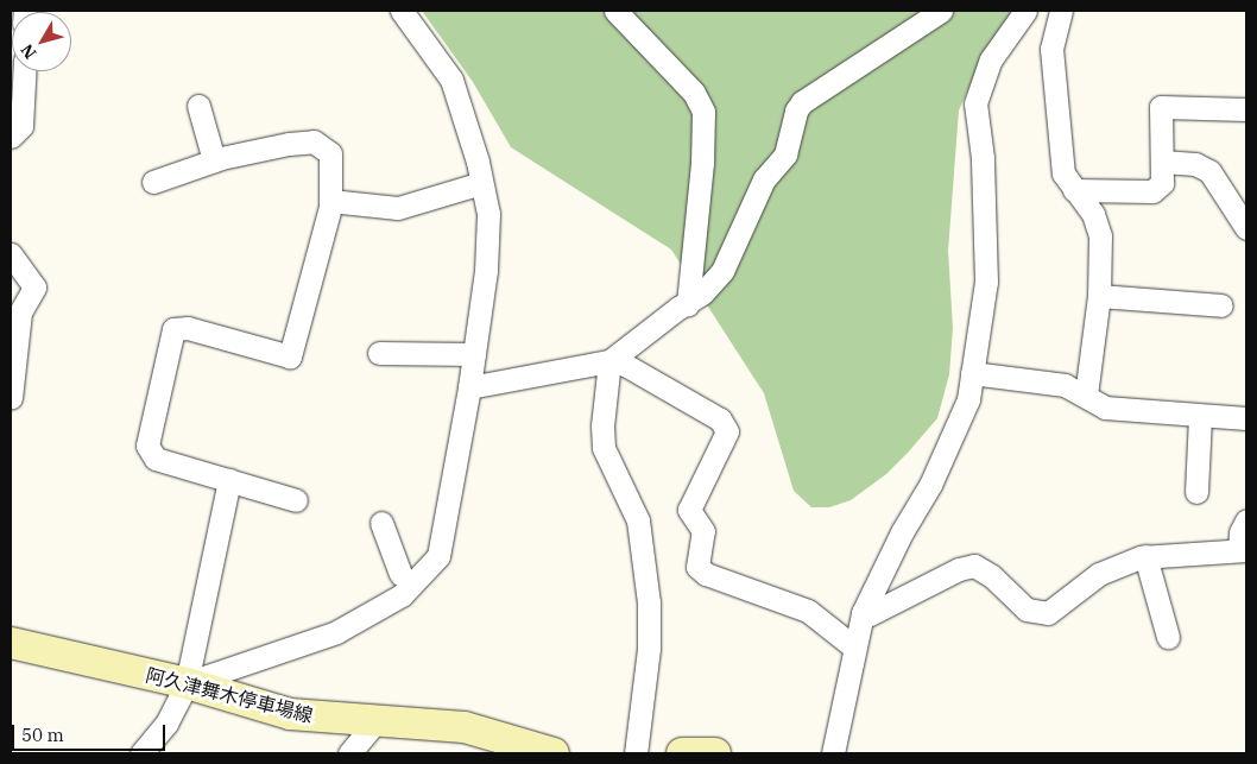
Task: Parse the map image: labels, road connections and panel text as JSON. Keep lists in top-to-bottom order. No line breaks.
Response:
{"streets":{"main road":["阿久津舞木停車場線"]},"scale_bar":"50 m","north":"bottom left"}
